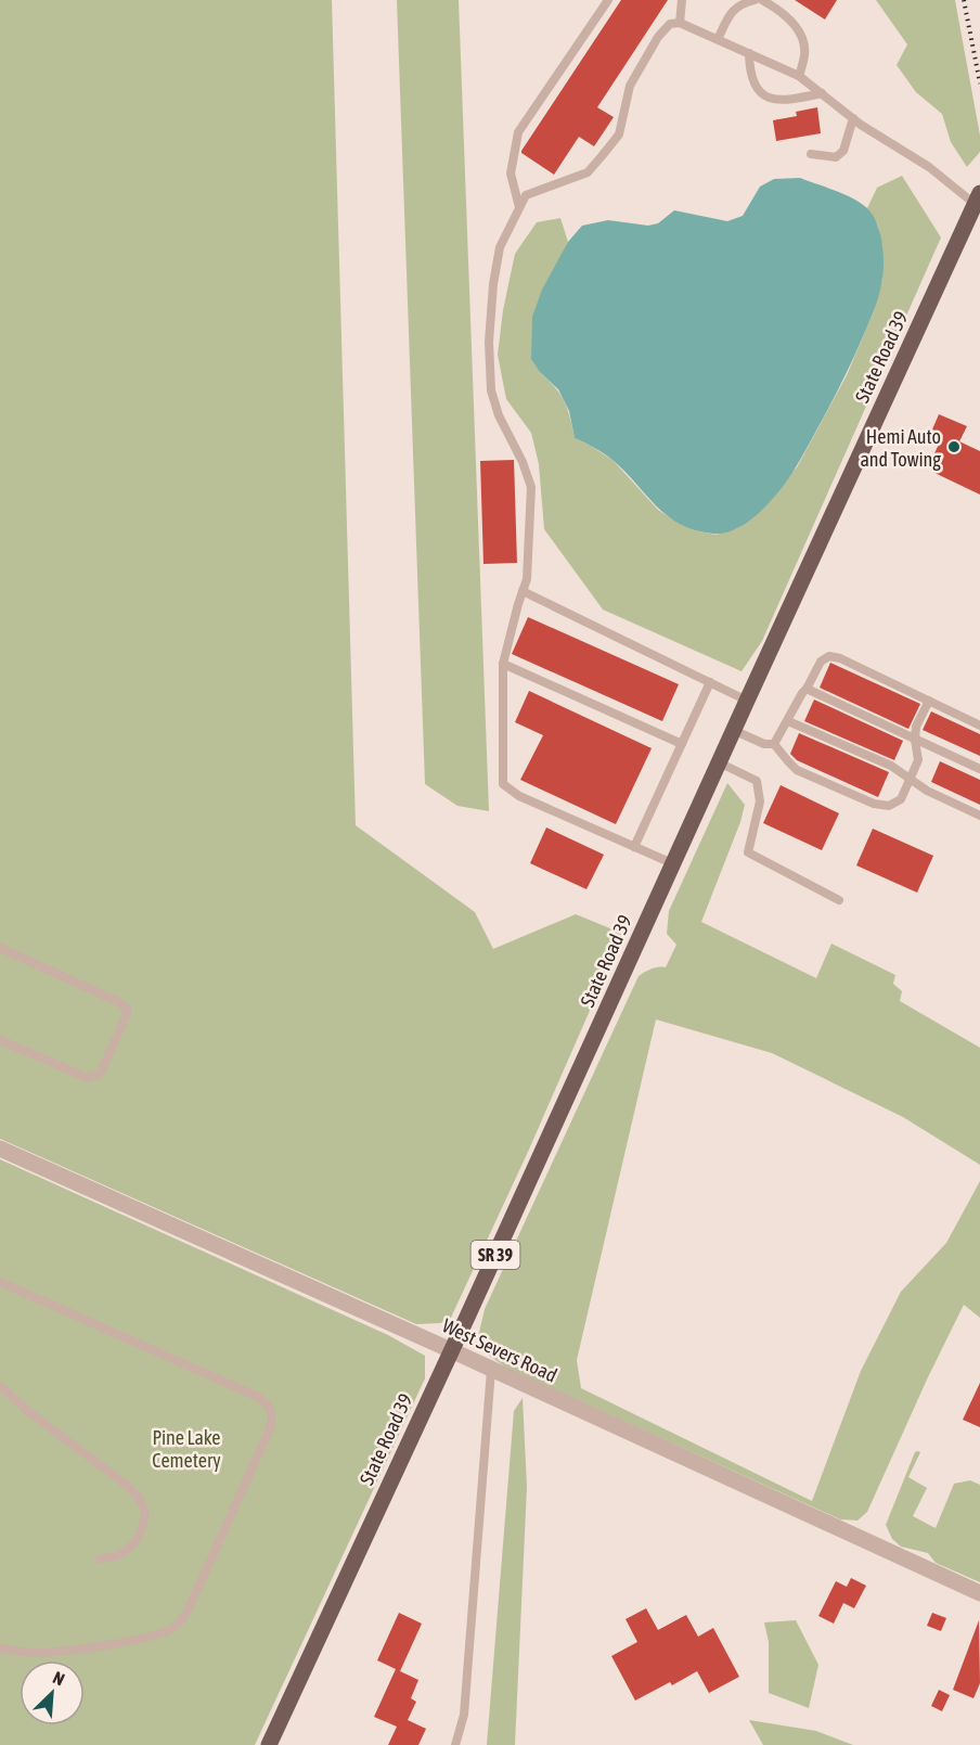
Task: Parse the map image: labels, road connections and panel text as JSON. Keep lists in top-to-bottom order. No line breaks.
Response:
{"streets":{"main road":["State Road 39","SR 39"],"street":["West Severs Road"]},"crossings":[["State Road 39","West Severs Road"]],"parks":["Pine Lake Cemetery"],"places":["Hemi Auto and Towing"],"north":"top right"}
